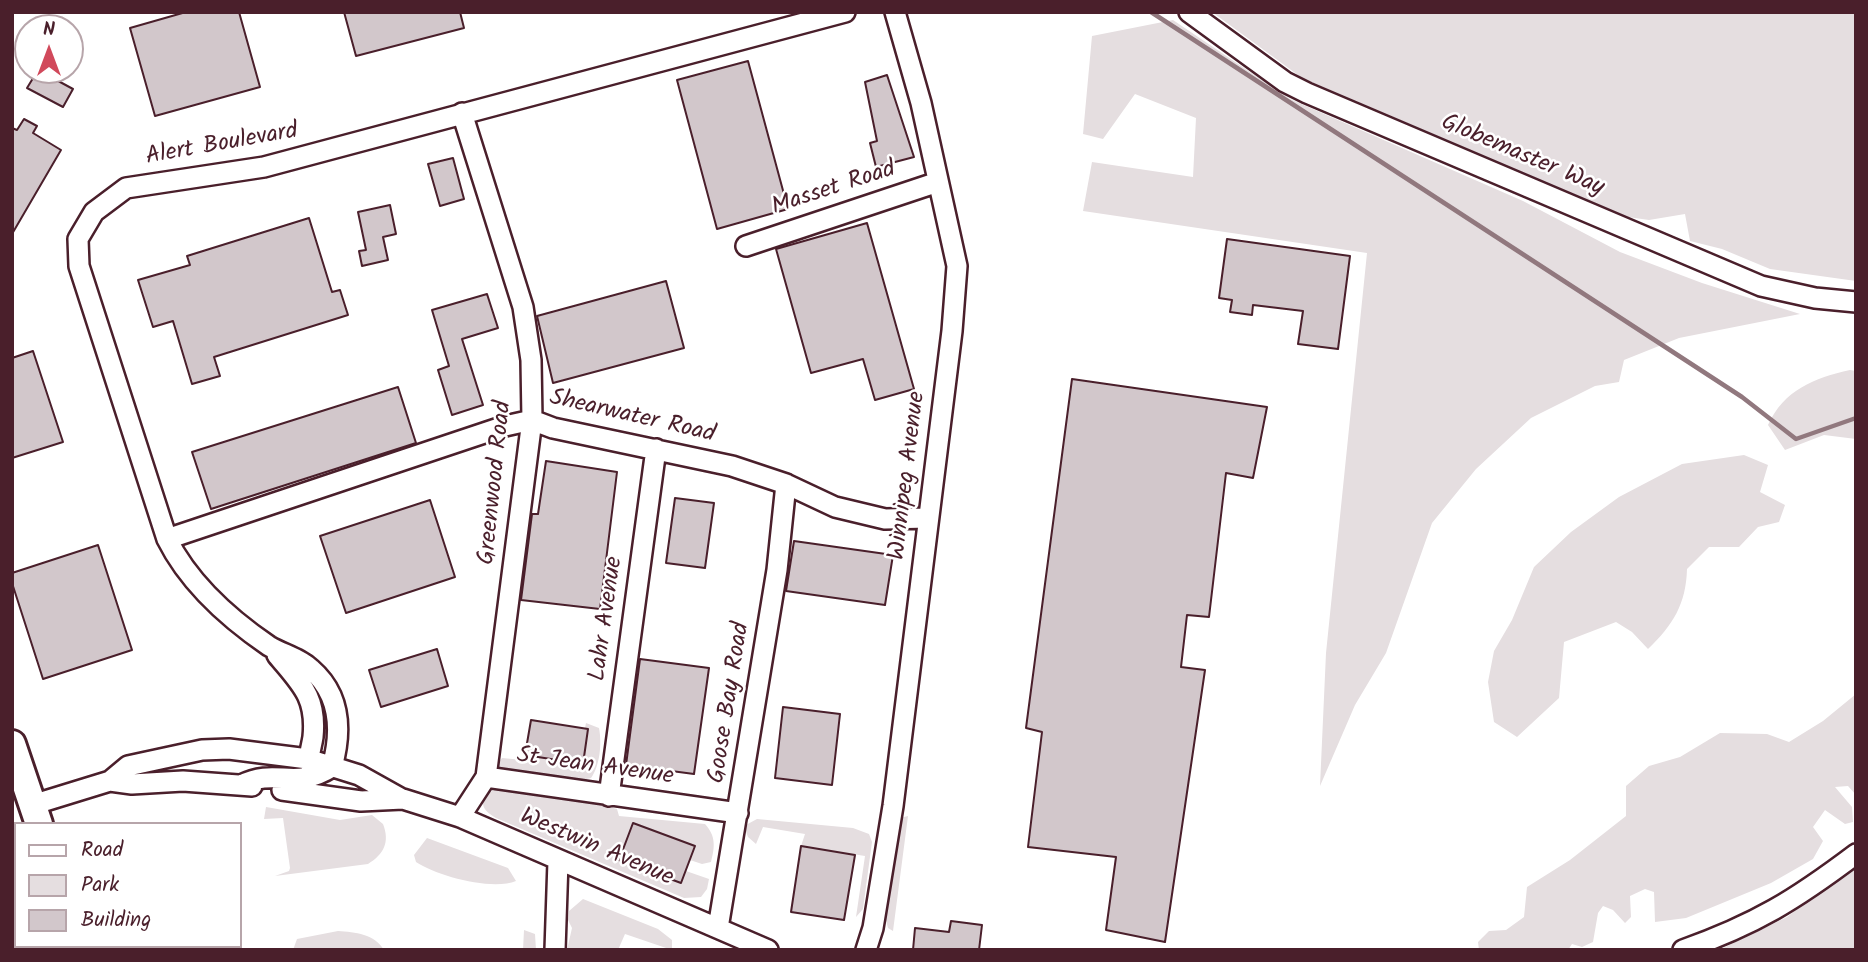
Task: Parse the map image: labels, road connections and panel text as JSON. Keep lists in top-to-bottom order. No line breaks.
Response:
{"streets":{"street":["Alert Boulevard","Globemaster Way","Masset Road","Shearwater Road","Winnipeg Avenue","Greenwood Road","Lahr Avenue","Goose Bay Road","St Jean Avenue","Westwin Avenue"]},"crossings":[["Alert Boulevard","Shearwater Road"],["Alert Boulevard","Greenwood Road"],["Alert Boulevard","Westwin Avenue"],["Masset Road","Winnipeg Avenue"],["Shearwater Road","Winnipeg Avenue"],["Shearwater Road","Greenwood Road"],["Shearwater Road","Lahr Avenue"],["Shearwater Road","Goose Bay Road"],["Greenwood Road","St Jean Avenue"],["Greenwood Road","Westwin Avenue"],["Lahr Avenue","St Jean Avenue"],["Goose Bay Road","St Jean Avenue"],["Goose Bay Road","Westwin Avenue"]],"legend":["Road","Park","Building"],"north":"top"}
